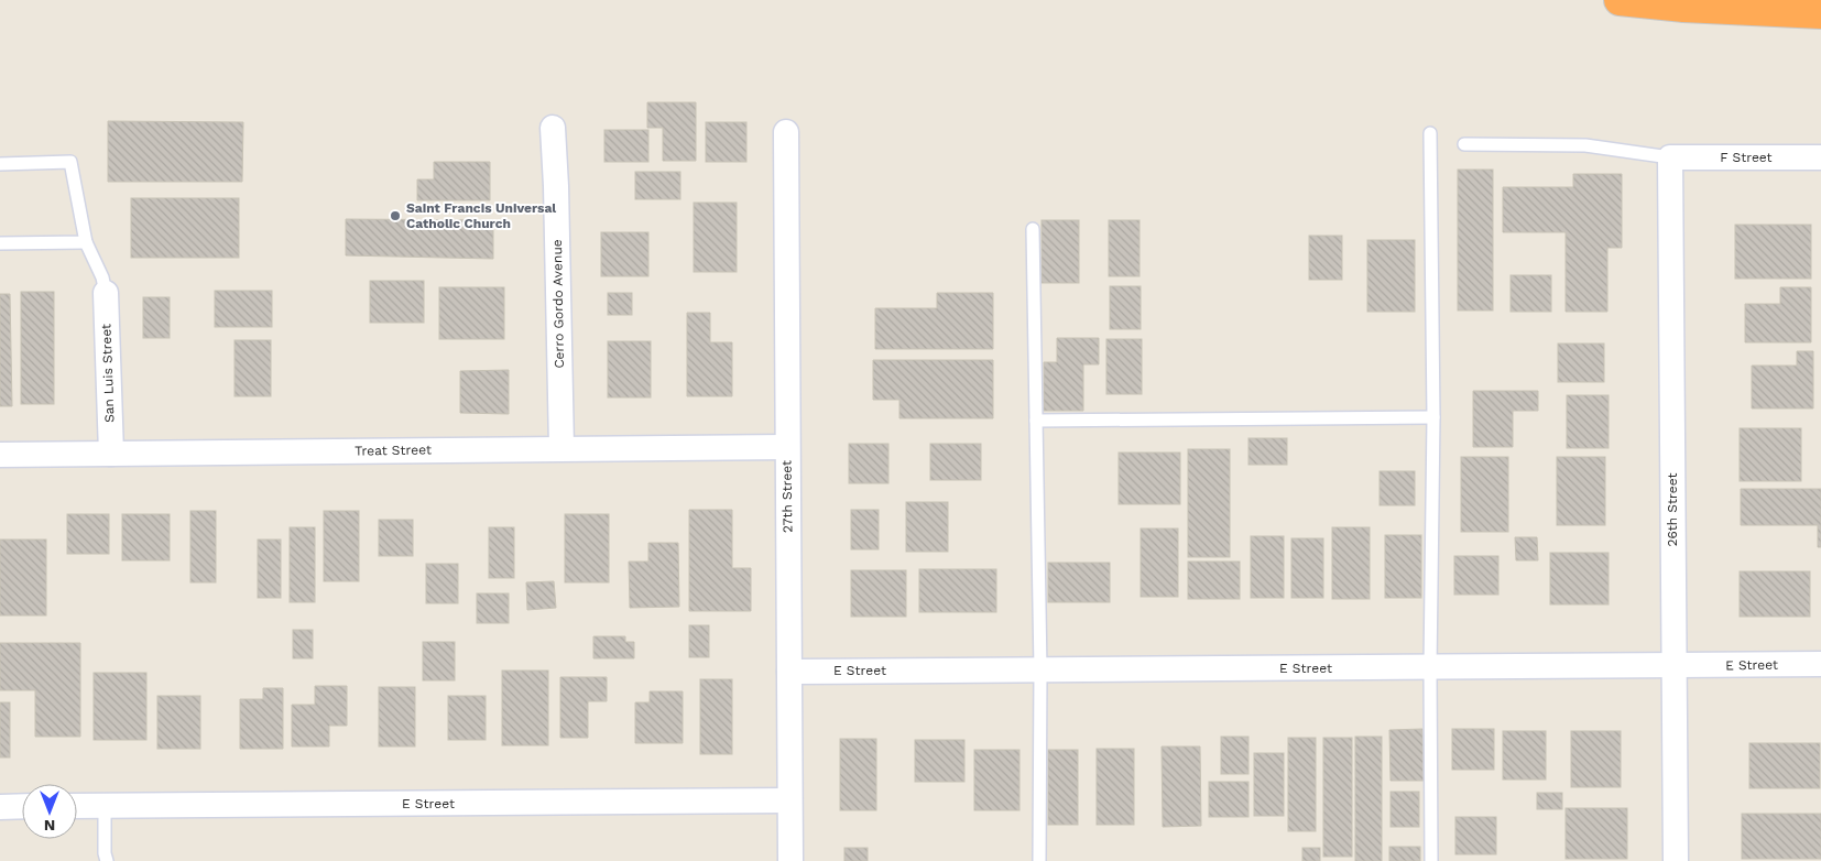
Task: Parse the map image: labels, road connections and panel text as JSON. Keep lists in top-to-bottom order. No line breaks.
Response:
{"streets":{"street":["F Street","Cerro Gordo Avenue","San Luis Street","Treat Street","27th Street","26th Street","E Street"]},"crossings":[["F Street","26th Street"],["Cerro Gordo Avenue","Treat Street"],["San Luis Street","Treat Street"],["Treat Street","27th Street"],["27th Street","E Street"],["26th Street","E Street"]],"places":["Saint Francis Universal Catholic Church"],"north":"bottom"}
